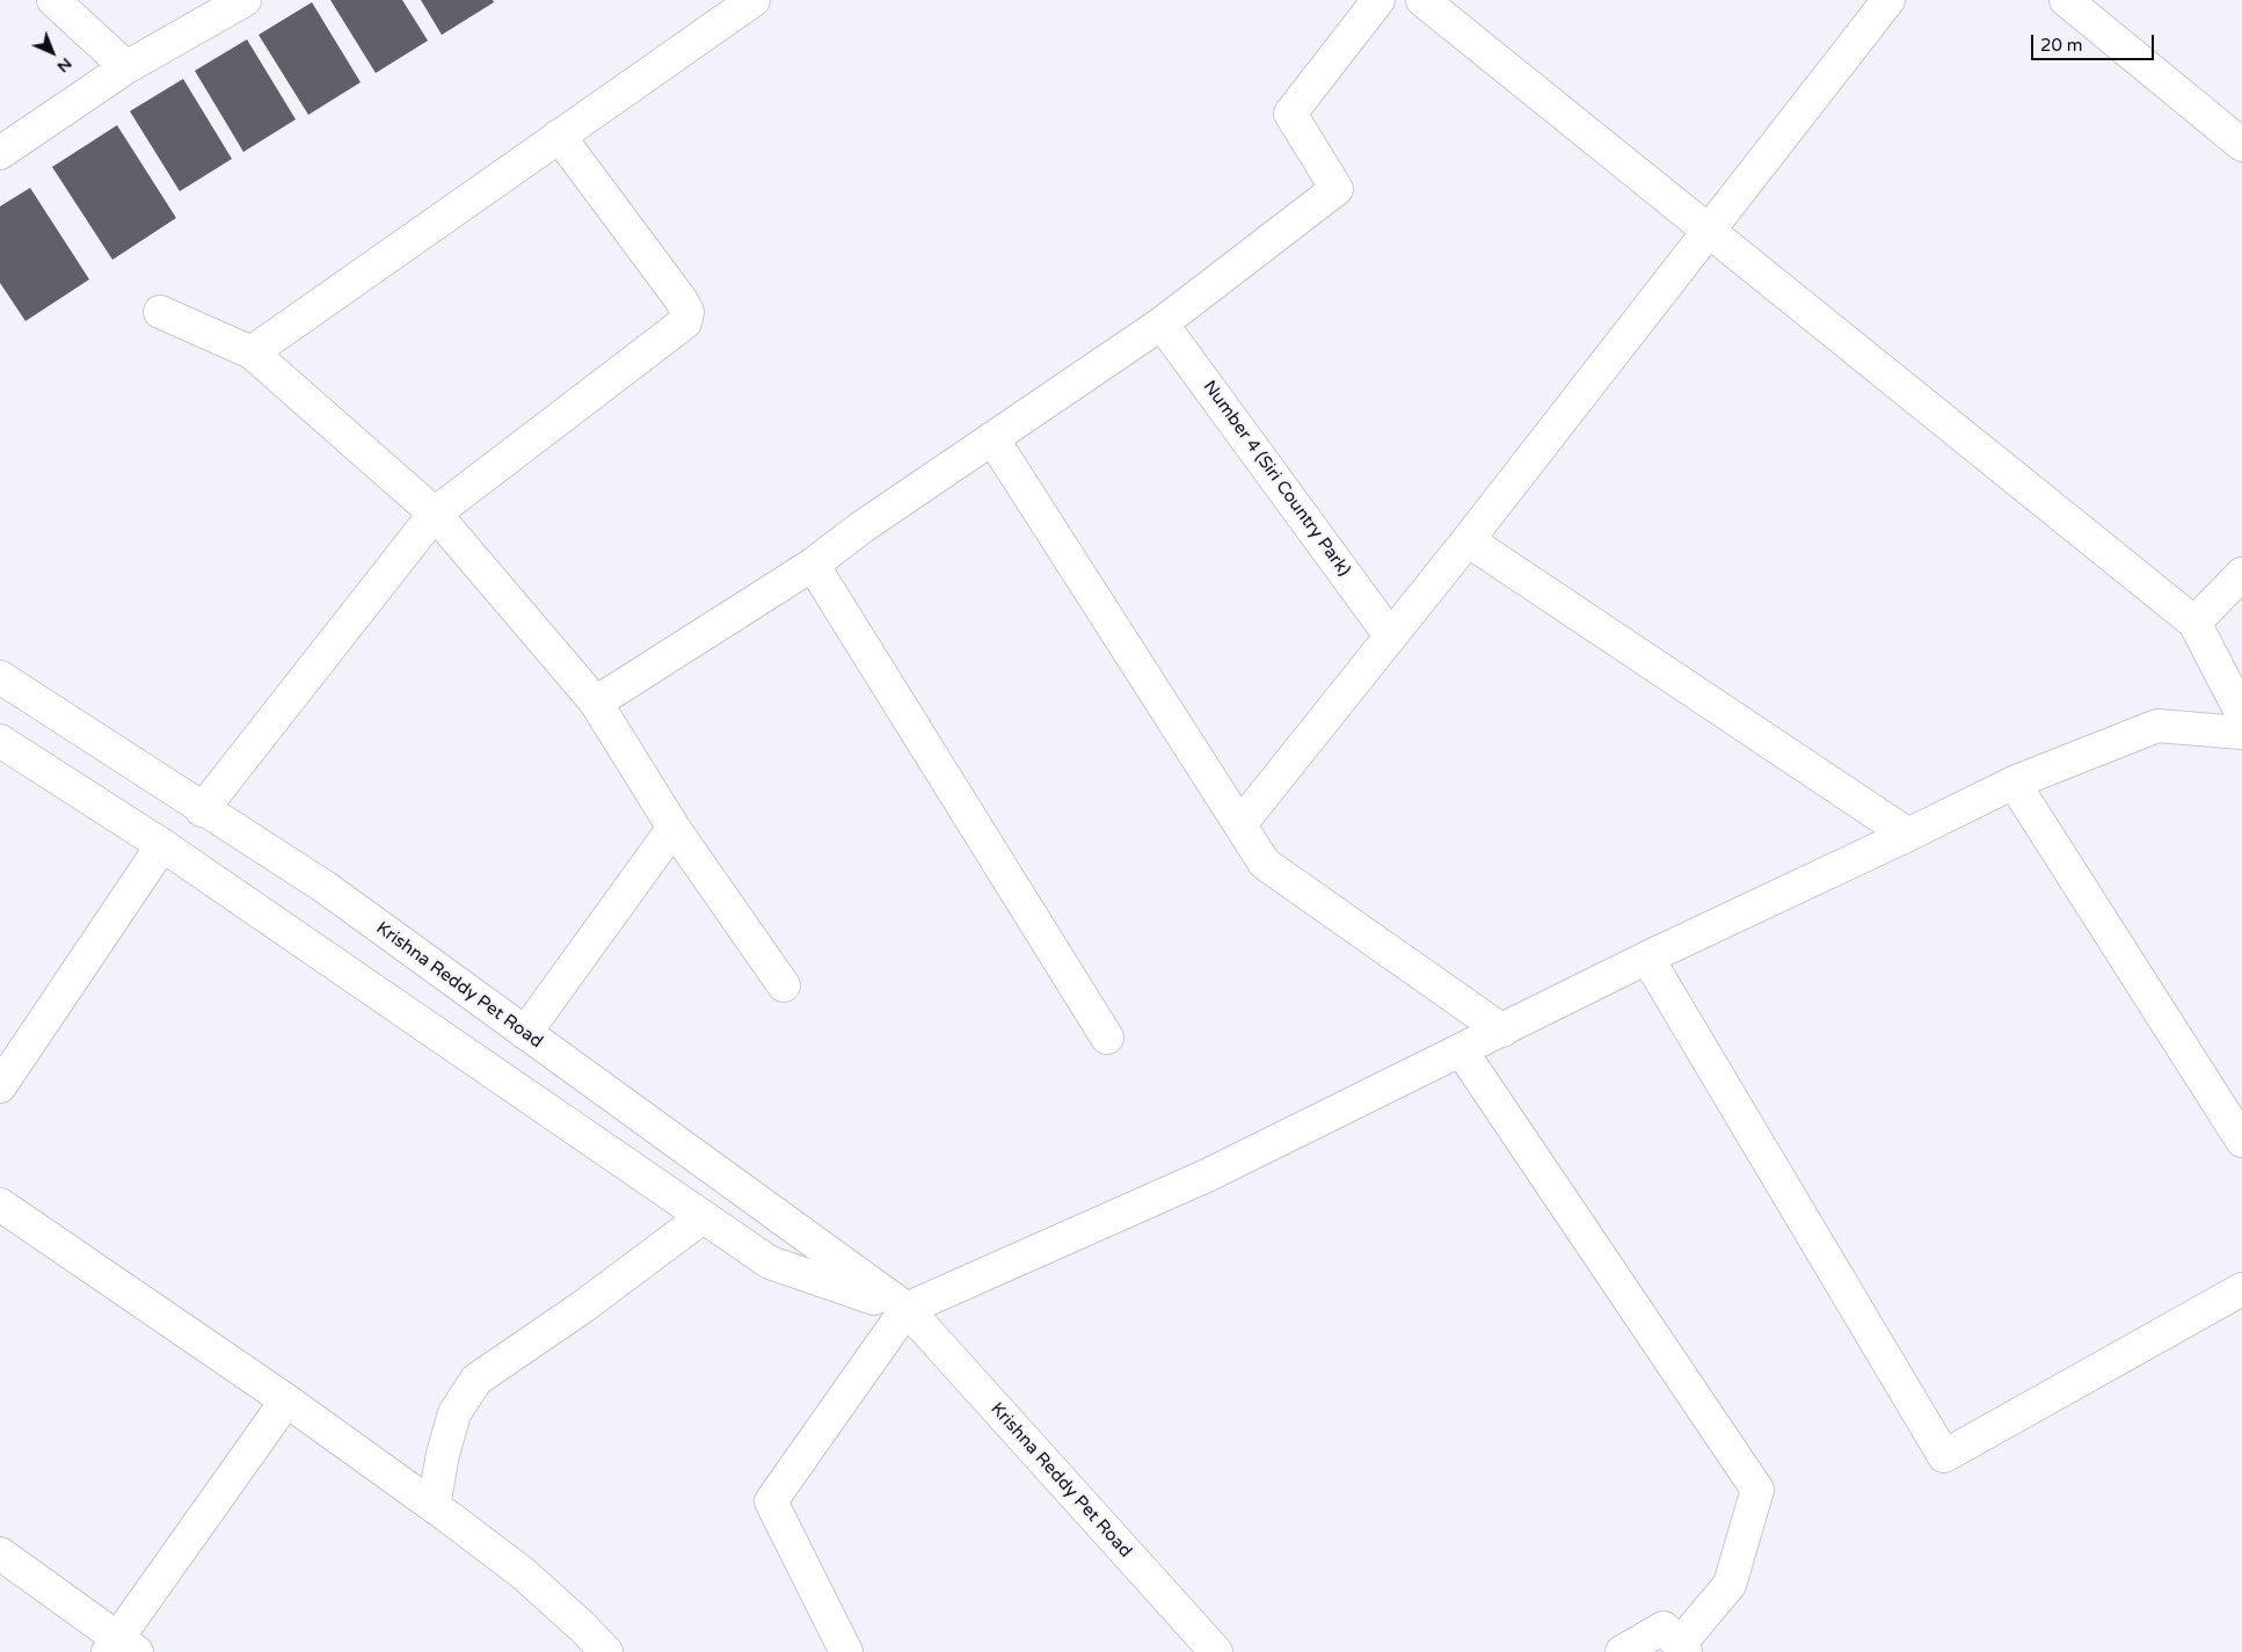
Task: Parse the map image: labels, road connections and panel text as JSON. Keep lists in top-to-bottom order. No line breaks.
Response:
{"streets":{"street":["Number 4 (Siri Country Park)","Krishna Reddy Pet Road"]},"scale_bar":"20 m","north":"bottom right"}
